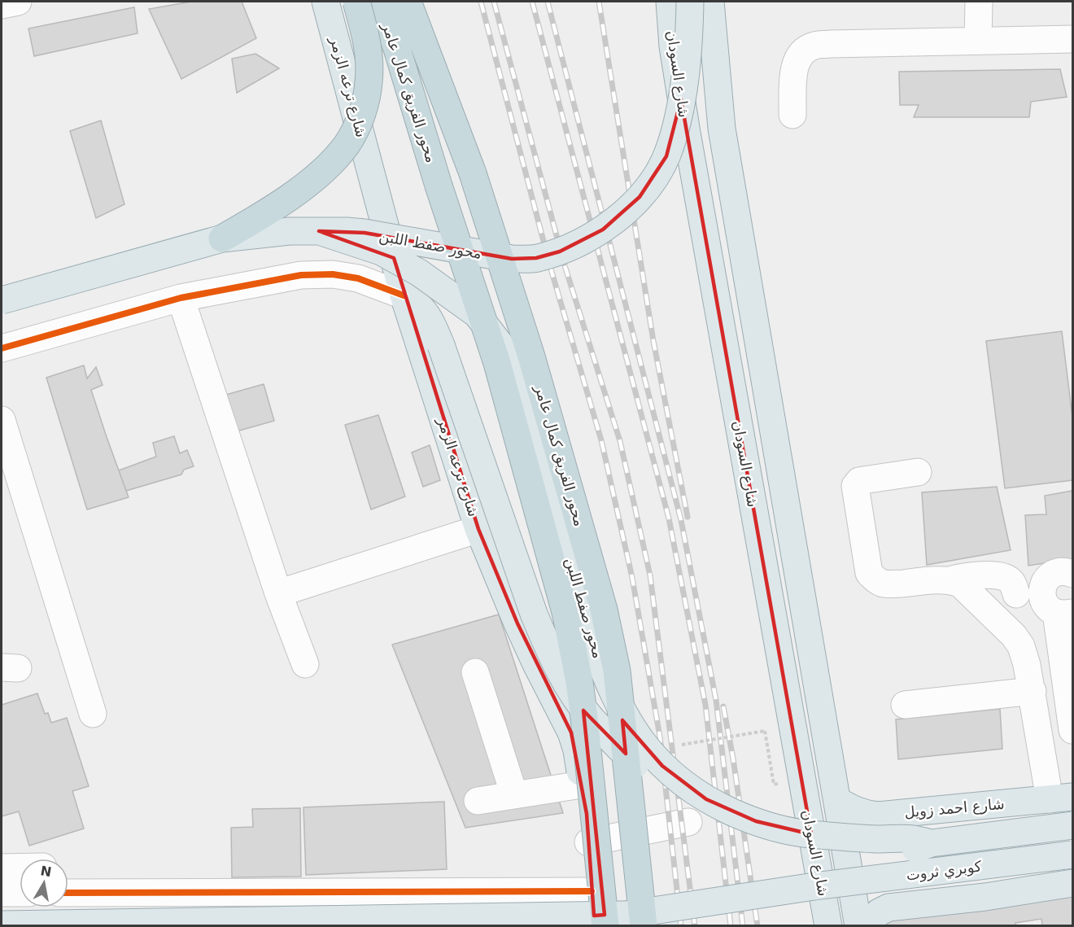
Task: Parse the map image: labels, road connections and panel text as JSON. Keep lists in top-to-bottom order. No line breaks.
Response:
{"streets":{"highway":["محور الفريق كمال عامر"],"main road":["شارع السودان","شارع ترعه الزمر","محور صفط اللبن","شارع احمد زويل","كوبري ثروت"]},"crossings":[["شارع السودان","شارع احمد زويل"],["محور الفريق كمال عامر","كوبري ثروت"],["محور صفط اللبن","كوبري ثروت"]],"north":"top"}
